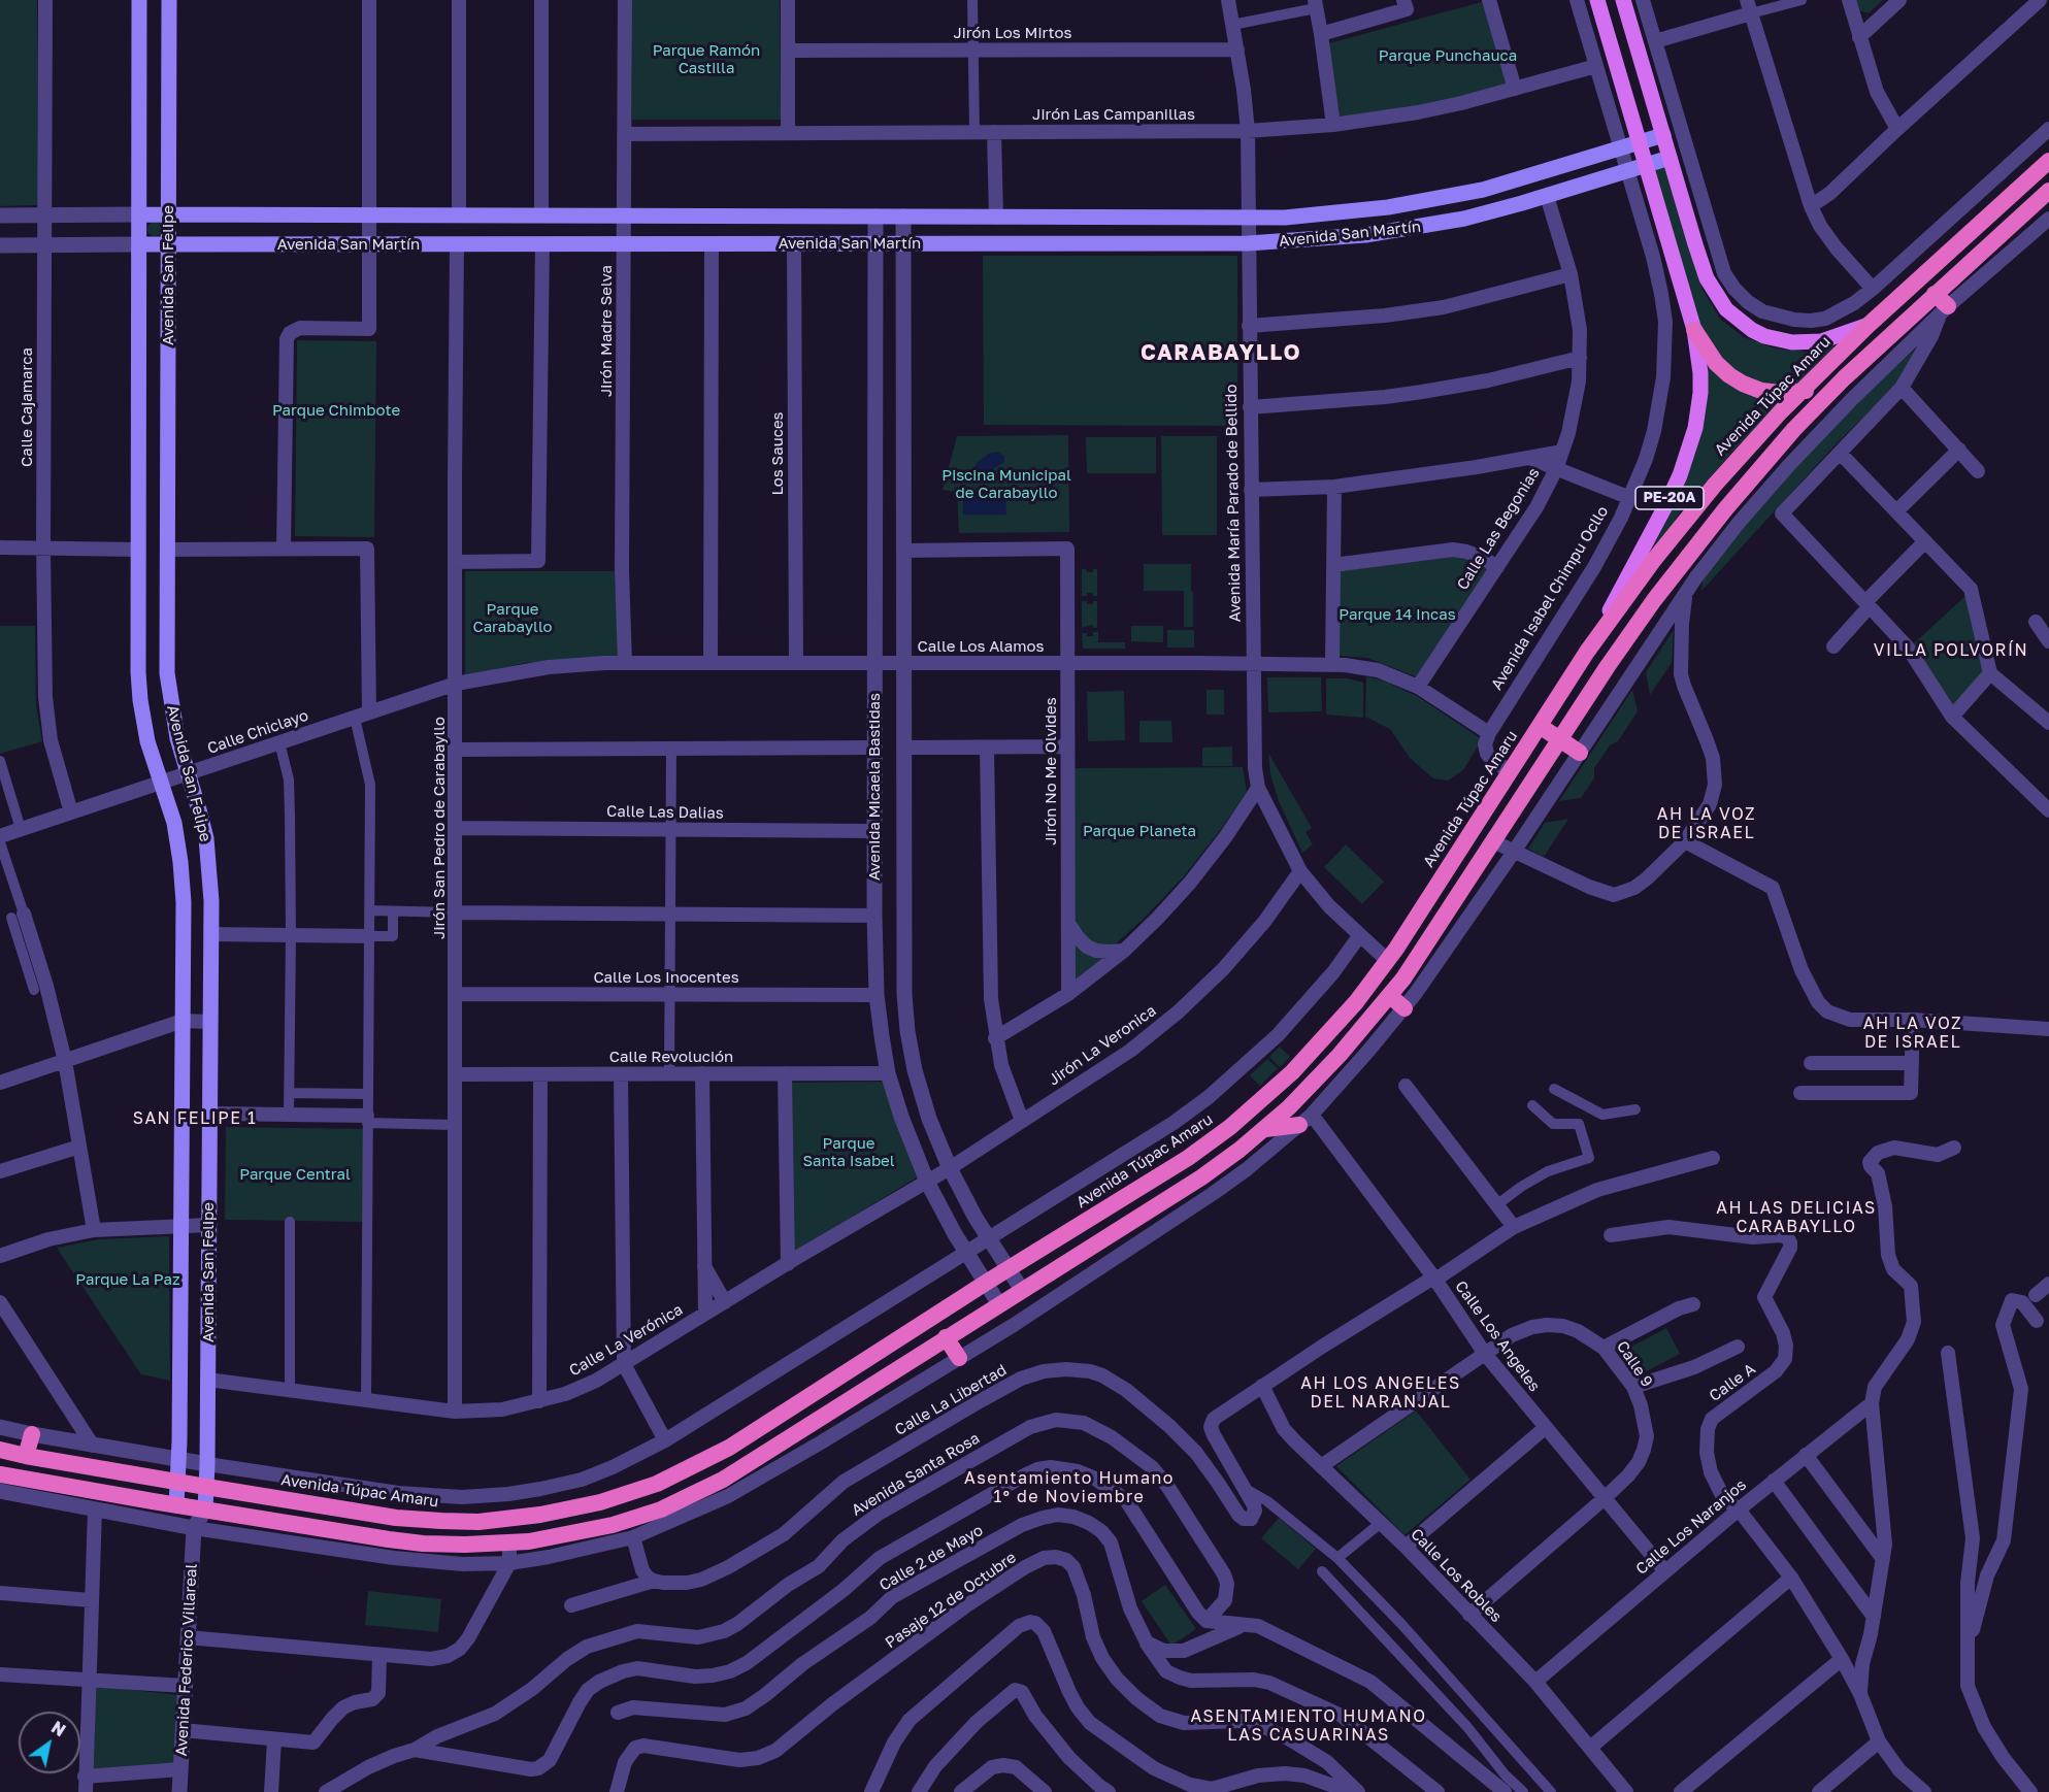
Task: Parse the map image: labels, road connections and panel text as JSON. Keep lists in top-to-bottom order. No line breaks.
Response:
{"streets":{"highway":["Avenida Túpac Amaru","PE-20A"],"main road":["Avenida San Martín","Avenida San Felipe"],"street":["Jirón Los Mirtos","Jirón Las Campanillas","Jirón Madre Selva","Calle Cajamarca","Los Sauces","Avenida María Parado de Bellido","Calle Las Begonias","Avenida Isabel Chimpu Ocllo","Calle Los Alamos","Calle Chiclayo","Jirón No Me Olvides","Avenida Micaela Bastidas","Calle Las Dalias","Jirón San Pedro de Carabayllo","Calle Los Inocentes","Jirón La Veronica","Calle Revolución","Calle Los Angeles","Calle La Verónica","Calle 9","Calle A","Calle La Libertad","Avenida Santa Rosa","Calle Los Naranjos","Calle 2 de Mayo","Calle Los Robles","Pasaje 12 de Octubre","Avenida Federico Villareal"]},"crossings":[["Jirón Los Mirtos","Avenida María Parado de Bellido"],["Jirón Las Campanillas","Jirón Madre Selva"],["Jirón Las Campanillas","Avenida María Parado de Bellido"],["Jirón Las Campanillas","Avenida Isabel Chimpu Ocllo"],["Avenida San Martín","Avenida San Felipe"],["Avenida San Martín","Jirón Madre Selva"],["Avenida San Martín","Calle Cajamarca"],["Avenida San Martín","Los Sauces"],["Avenida San Martín","PE-20A"],["Avenida San Martín","Avenida María Parado de Bellido"],["Avenida San Martín","Calle Las Begonias"],["Avenida San Martín","Avenida Isabel Chimpu Ocllo"],["Avenida San Martín","Avenida Micaela Bastidas"],["Avenida San Martín","Jirón San Pedro de Carabayllo"],["Avenida San Felipe","Avenida Túpac Amaru"],["Avenida San Felipe","Calle Chiclayo"],["Avenida San Felipe","Calle La Verónica"],["Avenida San Felipe","Avenida Federico Villareal"],["Jirón Madre Selva","Calle Los Alamos"],["Avenida Túpac Amaru","PE-20A"],["Avenida Túpac Amaru","Avenida María Parado de Bellido"],["Avenida Túpac Amaru","Avenida Micaela Bastidas"],["Calle Cajamarca","Calle Chiclayo"],["Los Sauces","Calle Los Alamos"],["Avenida María Parado de Bellido","Calle Los Alamos"],["Avenida María Parado de Bellido","Jirón La Veronica"],["Calle Las Begonias","Calle Los Alamos"],["Avenida Isabel Chimpu Ocllo","Calle Los Alamos"],["Calle Los Alamos","Calle Chiclayo"],["Calle Los Alamos","Jirón No Me Olvides"],["Calle Los Alamos","Avenida Micaela Bastidas"],["Calle Los Alamos","Jirón San Pedro de Carabayllo"],["Calle Chiclayo","Jirón San Pedro de Carabayllo"],["Jirón No Me Olvides","Avenida Micaela Bastidas"],["Avenida Micaela Bastidas","Calle Las Dalias"],["Avenida Micaela Bastidas","Calle Los Inocentes"],["Avenida Micaela Bastidas","Jirón La Veronica"],["Avenida Micaela Bastidas","Calle Revolución"],["Avenida Micaela Bastidas","Calle La Verónica"],["Calle Las Dalias","Jirón San Pedro de Carabayllo"],["Jirón San Pedro de Carabayllo","Calle Los Inocentes"],["Jirón San Pedro de Carabayllo","Calle Revolución"],["Jirón San Pedro de Carabayllo","Calle La Verónica"],["Jirón La Veronica","Calle La Verónica"],["Calle Los Angeles","Calle 9"],["Calle Los Angeles","Calle Los Naranjos"],["Calle 9","Calle Los Robles"],["Calle A","Calle Los Naranjos"],["Calle La Libertad","Calle Los Robles"],["Calle Los Naranjos","Calle Los Robles"]],"districts":["CARABAYLLO","VILLA POLVORÍN","AH LA VOZ DE ISRAEL","AH LA VOZ DE ISRAEL","SAN FELIPE 1","AH LAS DELICIAS CARABAYLLO","AH LOS ANGELES DEL NARANJAL","Asentamiento Humano 1º de Noviembre","ASENTAMIENTO HUMANO LAS CASUARINAS"],"parks":["Parque Ramón Castilla","Parque Punchauca","Parque Chimbote","Piscina Municipal de Carabayllo","Parque Carabayllo","Parque 14 Incas","Parque Planeta","Parque Santa Isabel","Parque Central","Parque La Paz"],"north":"top right"}
